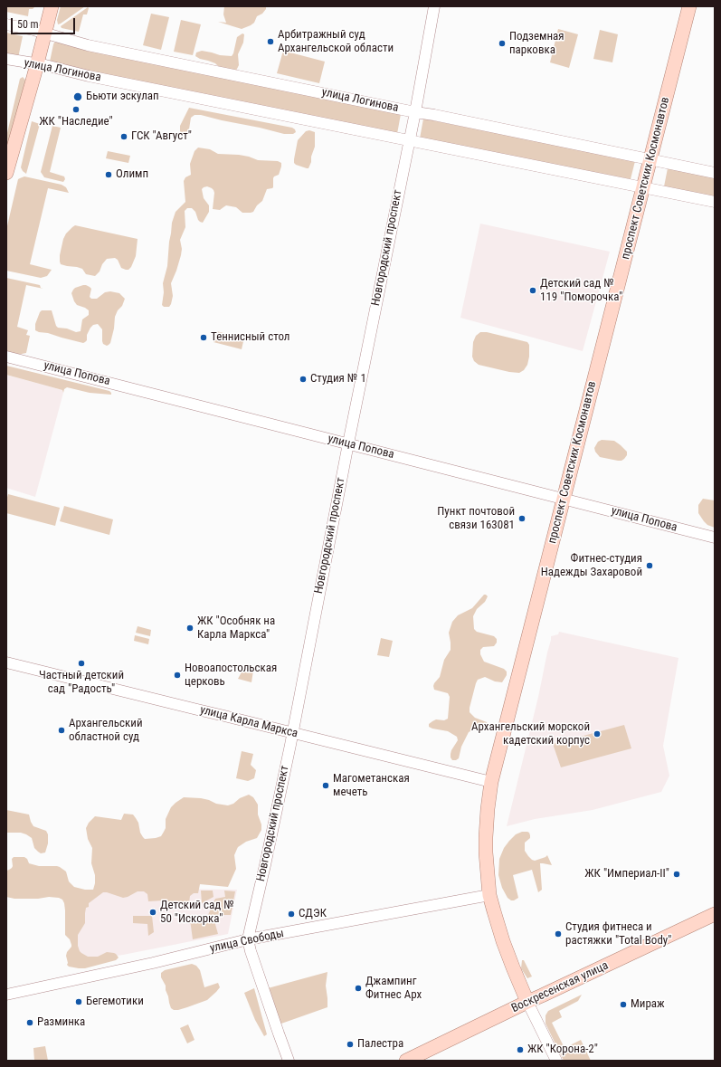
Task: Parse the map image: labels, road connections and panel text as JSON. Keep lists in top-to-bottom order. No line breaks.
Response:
{"streets":{"main road":["проспект Советских Космонавтов","Воскресенская улица"],"street":["улица Логинова","Новгородский проспект","улица Попова","улица Карла Маркса","улица Свободы"]},"crossings":[["улица Логинова","проспект Советских Космонавтов"],["улица Логинова","Новгородский проспект"],["проспект Советских Космонавтов","улица Попова"],["проспект Советских Космонавтов","улица Карла Маркса"],["проспект Советских Космонавтов","улица Свободы"],["проспект Советских Космонавтов","Воскресенская улица"],["Новгородский проспект","улица Попова"],["Новгородский проспект","улица Карла Маркса"],["Новгородский проспект","улица Свободы"]],"places":["Арбитражный суд Архангельской области","Подземная парковка","Бьюти эскулап","ЖК \"Наследие\"","ГСК \"Август\"","Олимп","Детский сад № 119 \"Поморочка\"","Теннисный стол","Студия № 1","Пункт почтовой связи 163081","Фитнес-студия Надежды Захаровой","ЖК \"Особняк на Карла Маркса\"","Частный детский сад \"Радость\"","Новоапостольская церковь","Архангельский областной суд","Архангельский морской кадетский корпус","Магометанская мечеть","ЖК \"Империал-II\"","Детский сад № 50 \"Искорка\"","СДЭК","Студия фитнеса и растяжки \"Total Body\"","Джампинг Фитнес Арх","Бегемотики","Мираж","Разминка","Палестра","ЖК \"Корона-2\""],"scale_bar":"50 m"}
